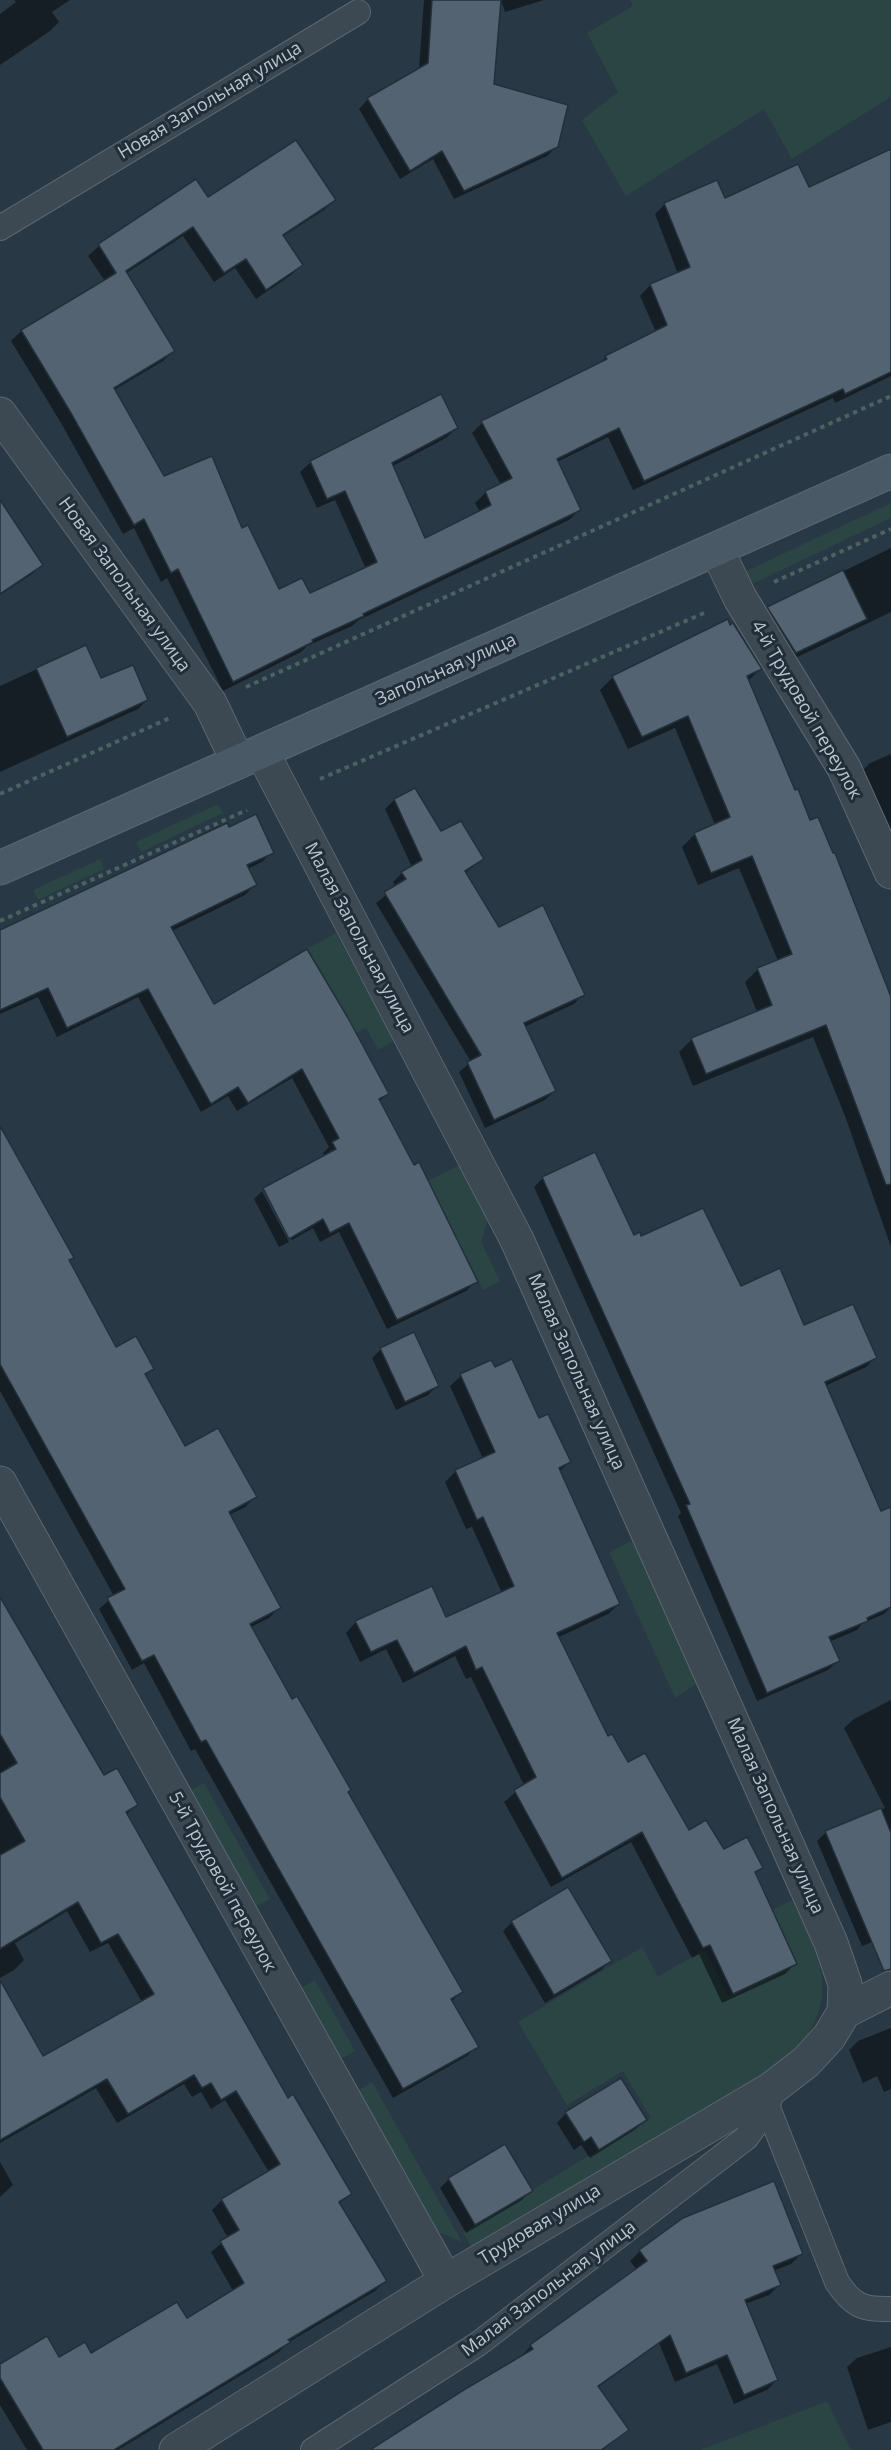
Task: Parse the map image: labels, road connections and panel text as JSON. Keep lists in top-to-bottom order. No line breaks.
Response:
{"streets":{"main road":["Запольная улица"],"street":["Новая Запольная улица","4-й Трудовой переулок","Малая Запольная улица","5-й Трудовой переулок","Трудовая улица"]},"crossings":[["Новая Запольная улица","Запольная улица"],["Новая Запольная улица","Малая Запольная улица"],["Запольная улица","4-й Трудовой переулок"],["Запольная улица","Малая Запольная улица"],["Малая Запольная улица","Трудовая улица"],["5-й Трудовой переулок","Трудовая улица"]]}
